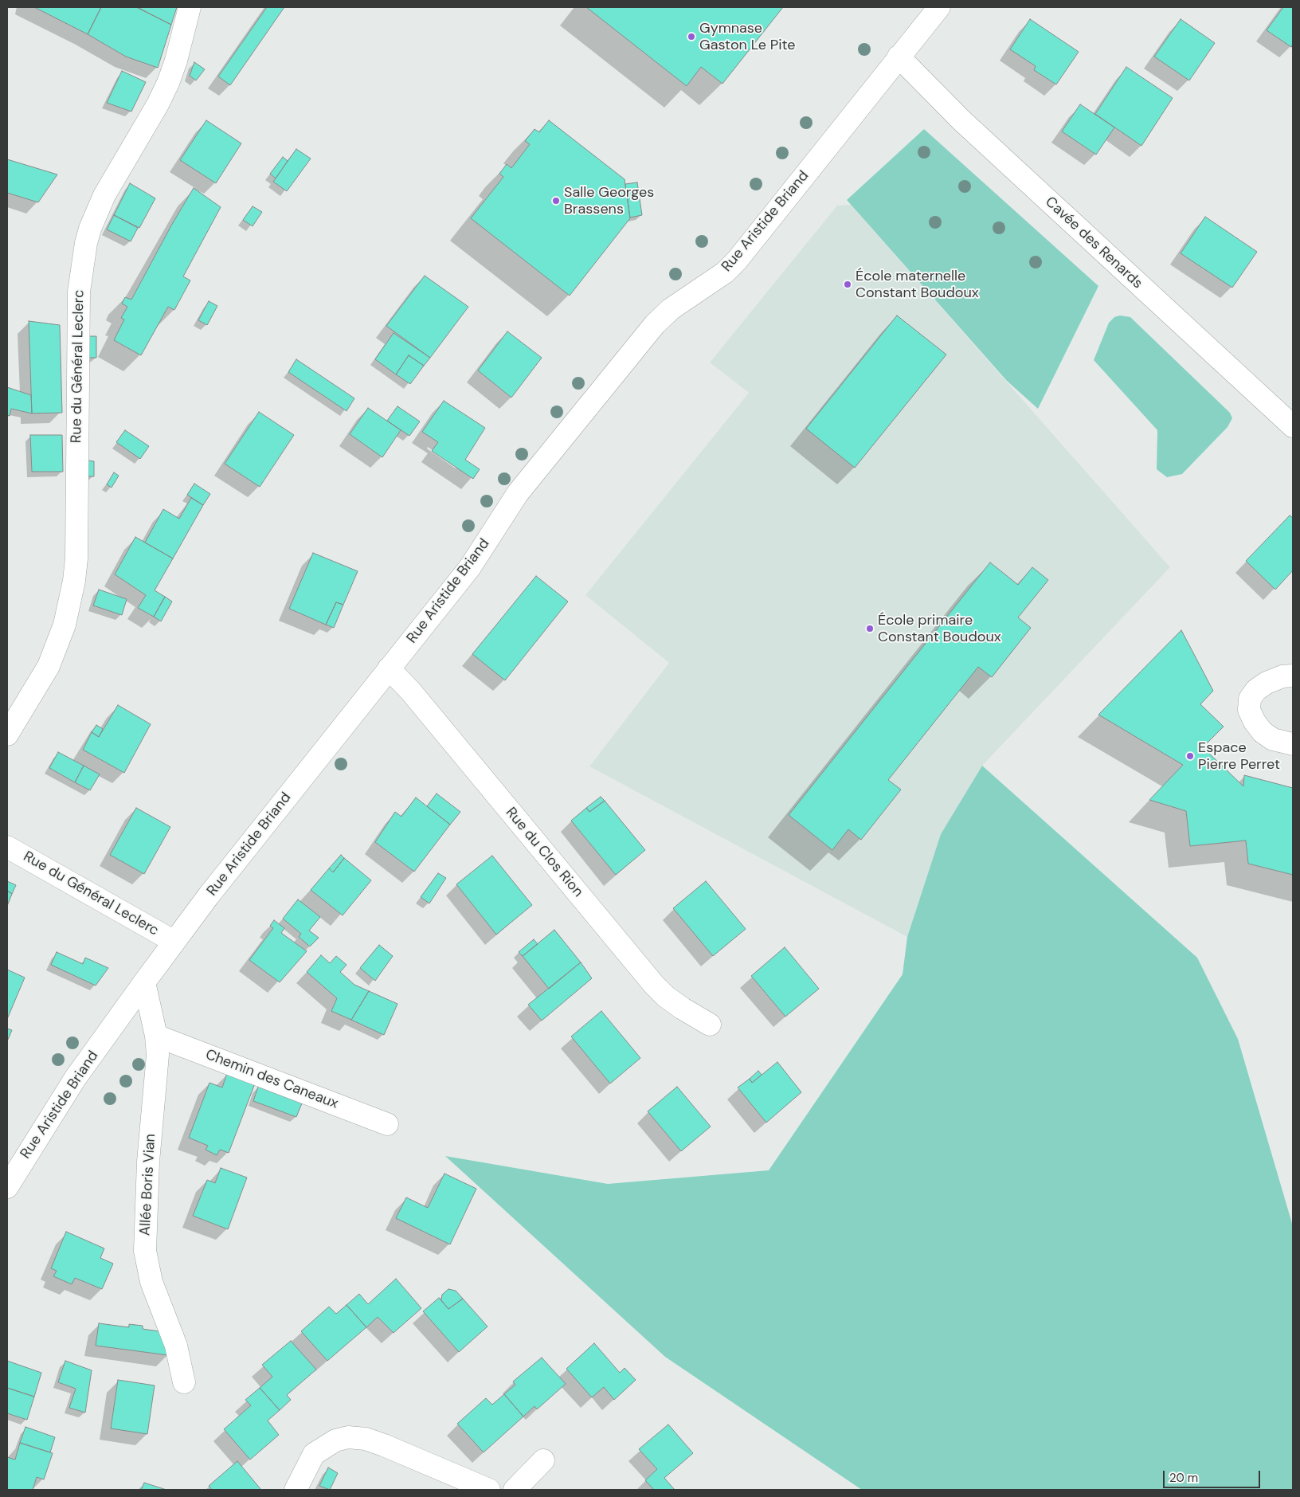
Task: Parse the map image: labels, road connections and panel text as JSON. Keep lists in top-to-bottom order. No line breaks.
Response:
{"streets":{"street":["Rue Aristide Briand","Cavée des Renards","Rue du Général Leclerc","Rue du Clos Rion","Chemin des Caneaux","Allée Boris Vian"]},"crossings":[["Rue Aristide Briand","Cavée des Renards"],["Rue Aristide Briand","Rue du Général Leclerc"],["Rue Aristide Briand","Rue du Clos Rion"],["Rue Aristide Briand","Allée Boris Vian"],["Chemin des Caneaux","Allée Boris Vian"]],"places":["Gymnase Gaston Le Pite","Salle Georges Brassens","École maternelle Constant Boudoux","École primaire Constant Boudoux","Espace Pierre Perret"],"scale_bar":"20 m"}
